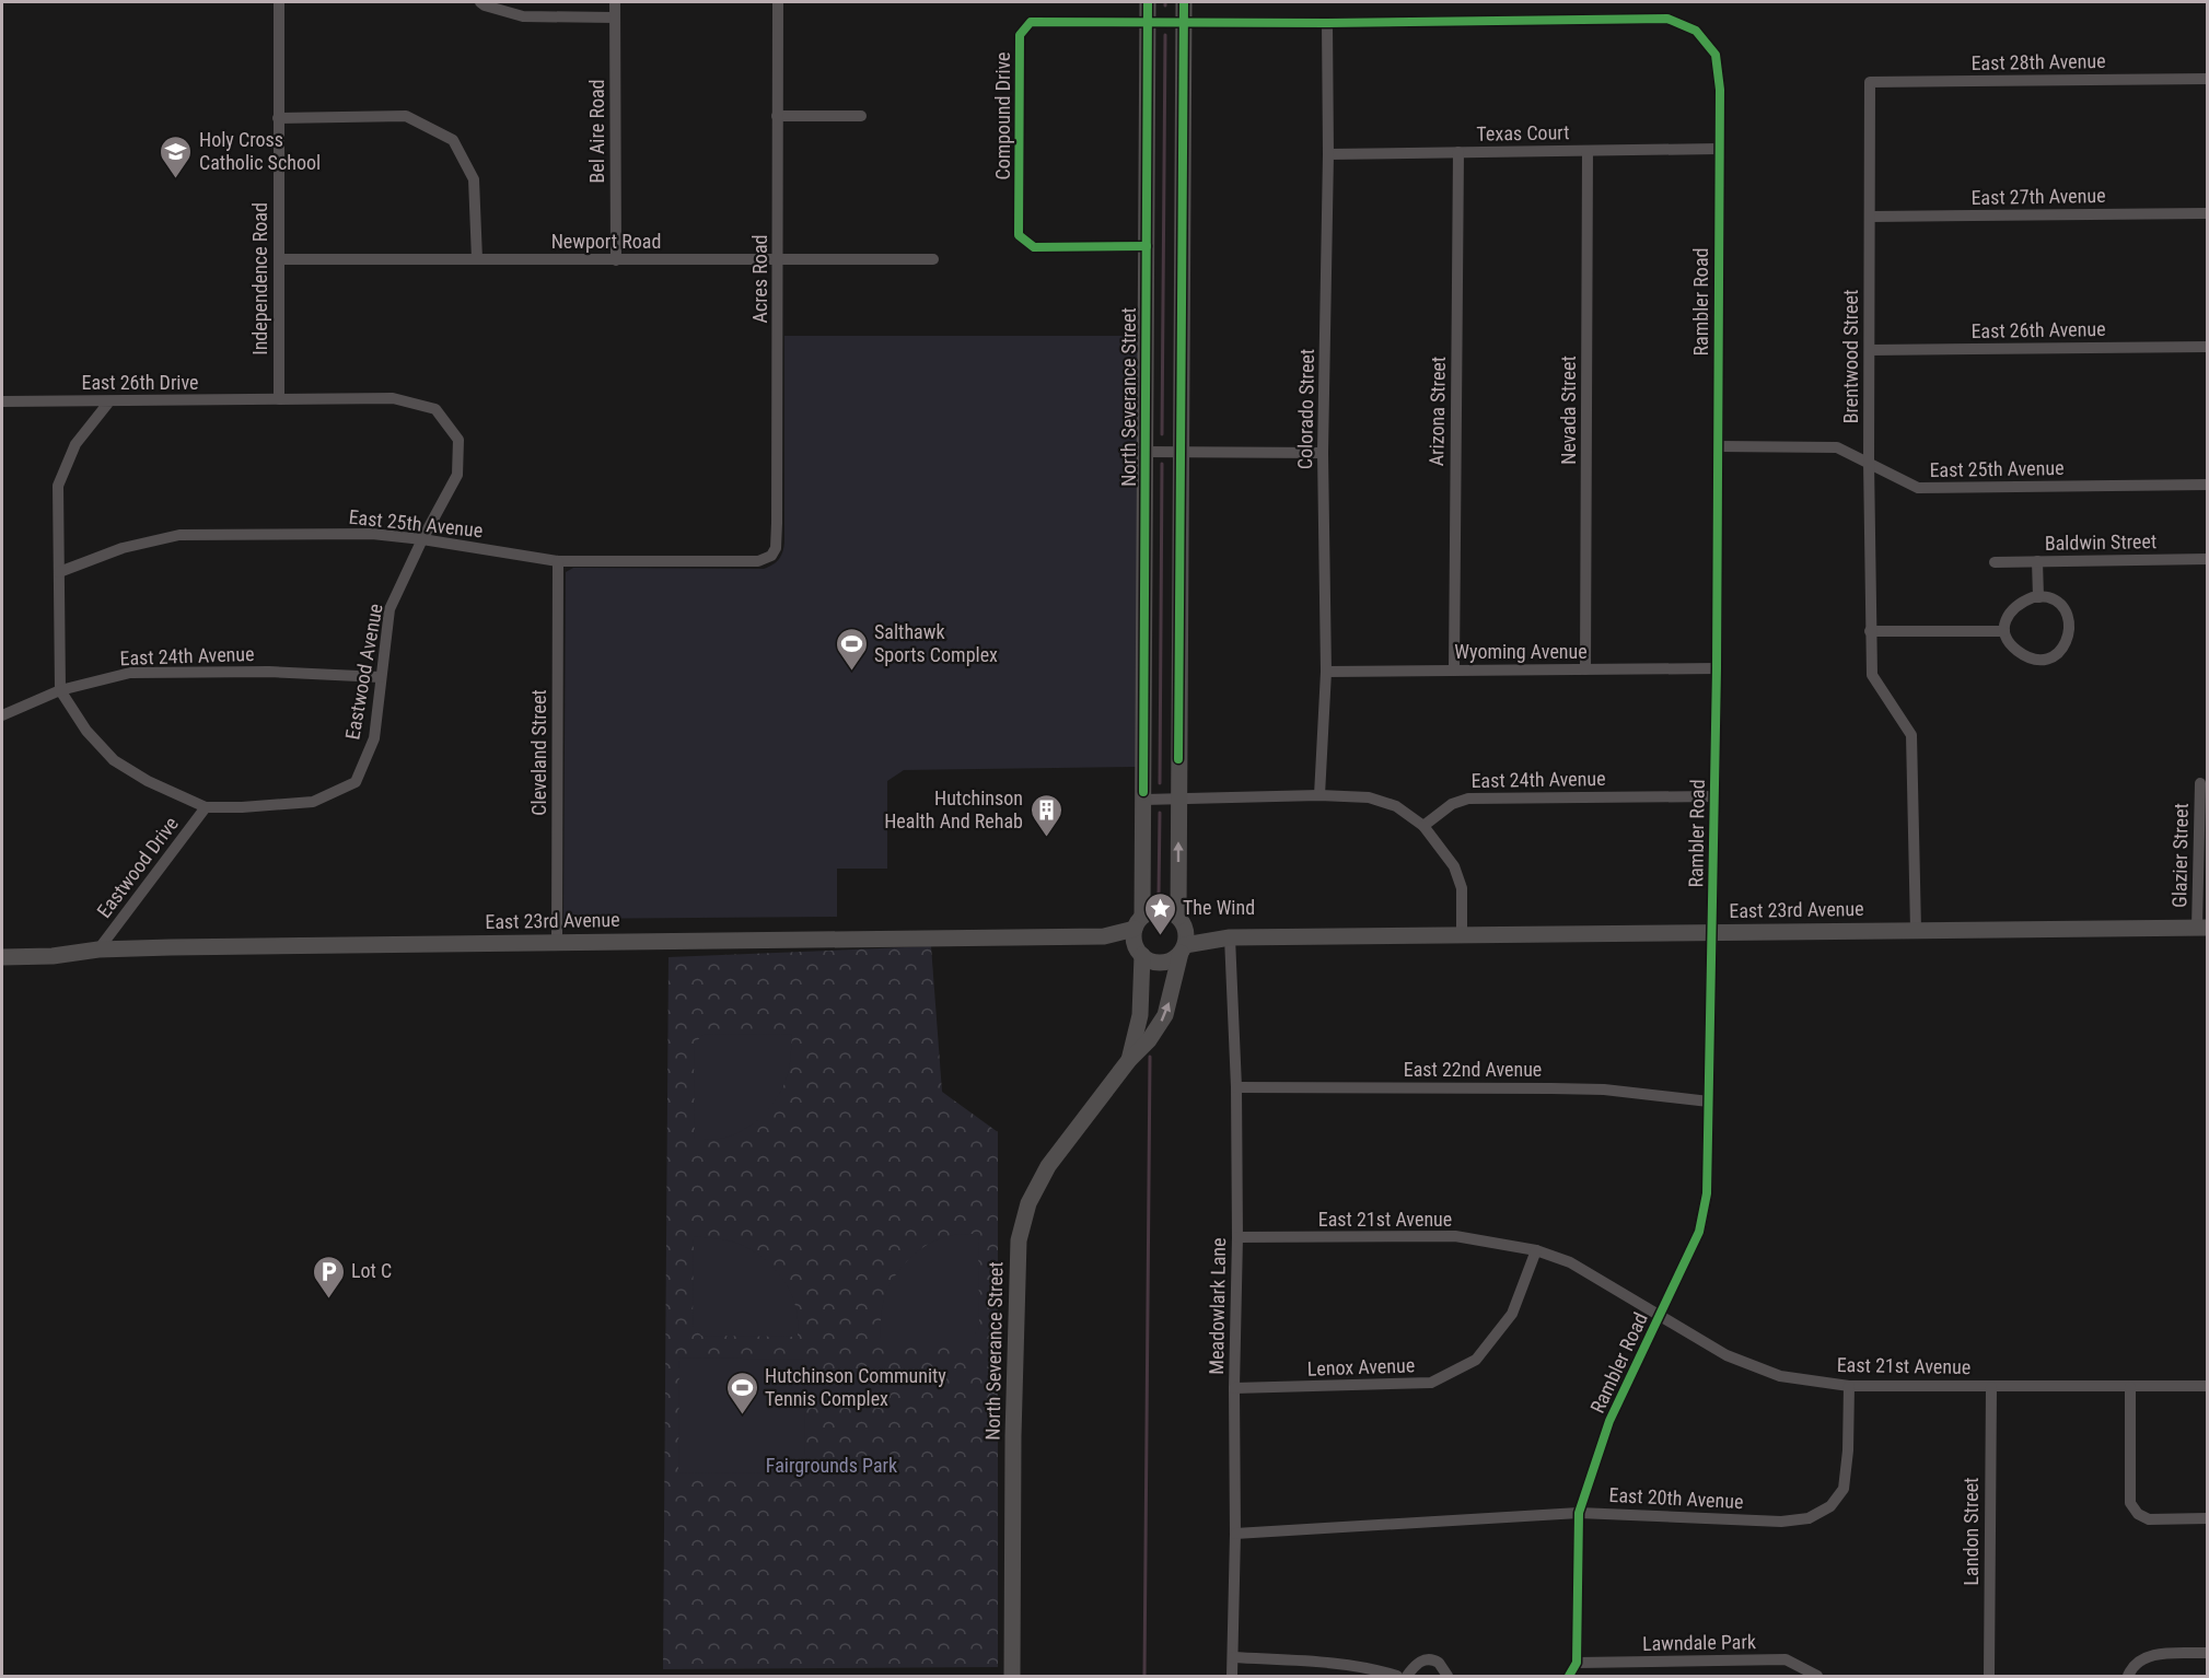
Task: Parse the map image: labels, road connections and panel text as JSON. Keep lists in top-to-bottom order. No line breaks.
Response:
{"streets":{"street":["East 28th Avenue","Compound Drive","Bel Aire Road","Texas Court","East 27th Avenue","Newport Road","Independence Road","Acres Road","Rambler Road","East 26th Avenue","Brentwood Street","East 26th Drive","North Severance Street","Colorado Street","Nevada Street","Arizona Street","East 25th Avenue","Baldwin Street","Wyoming Avenue","East 24th Avenue","Eastwood Avenue","Cleveland Street","Glazier Street","Eastwood Drive","East 23rd Avenue","East 22nd Avenue","East 21st Avenue","Meadowlark Lane","Lenox Avenue","East 20th Avenue","Landon Street","Lawndale Park"]},"crossings":[["East 28th Avenue","Brentwood Street"],["Compound Drive","North Severance Street"],["Bel Aire Road","Newport Road"],["Texas Court","Rambler Road"],["Texas Court","Colorado Street"],["Texas Court","Nevada Street"],["Texas Court","Arizona Street"],["East 27th Avenue","Brentwood Street"],["Newport Road","Independence Road"],["Newport Road","Acres Road"],["Independence Road","East 26th Drive"],["Independence Road","Eastwood Avenue"],["Acres Road","East 25th Avenue"],["Rambler Road","Colorado Street"],["Rambler Road","East 25th Avenue"],["Rambler Road","Wyoming Avenue"],["Rambler Road","East 24th Avenue"],["Rambler Road","East 23rd Avenue"],["Rambler Road","East 22nd Avenue"],["Rambler Road","East 21st Avenue"],["Rambler Road","East 20th Avenue"],["Rambler Road","Lawndale Park"],["East 26th Avenue","Brentwood Street"],["Brentwood Street","East 25th Avenue"],["Brentwood Street","East 23rd Avenue"],["East 26th Drive","Eastwood Avenue"],["North Severance Street","East 23rd Avenue"],["Colorado Street","Wyoming Avenue"],["Nevada Street","Wyoming Avenue"],["Arizona Street","Wyoming Avenue"],["East 25th Avenue","Eastwood Avenue"],["East 25th Avenue","Cleveland Street"],["East 24th Avenue","Eastwood Avenue"],["Eastwood Avenue","Eastwood Drive"],["Cleveland Street","East 23rd Avenue"],["Glazier Street","East 23rd Avenue"],["Eastwood Drive","East 23rd Avenue"],["East 23rd Avenue","Meadowlark Lane"],["East 22nd Avenue","Meadowlark Lane"],["East 21st Avenue","Meadowlark Lane"],["East 21st Avenue","Lenox Avenue"],["East 21st Avenue","East 20th Avenue"],["East 21st Avenue","Landon Street"],["Meadowlark Lane","Lenox Avenue"],["Meadowlark Lane","East 20th Avenue"]],"parks":["Fairgrounds Park"],"places":{"school or university":["Holy Cross Catholic School"],"sports":["Salthawk Sports Complex","Hutchinson Community Tennis Complex"],"building":["Hutchinson Health And Rehab"],"place":["The Wind"],"parking":["Lot C"]}}
